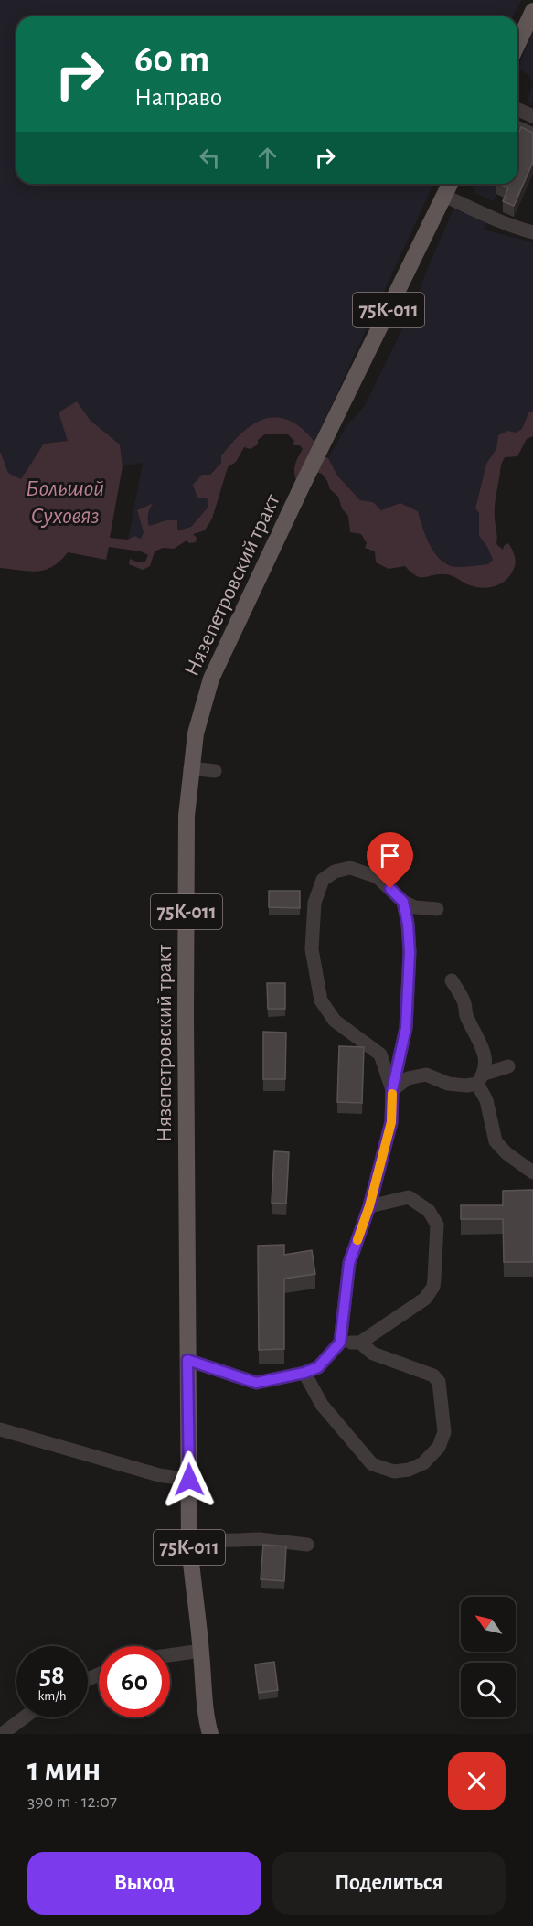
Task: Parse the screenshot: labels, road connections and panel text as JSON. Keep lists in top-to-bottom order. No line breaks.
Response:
{"streets":{"main road":["75К-011","Нязепетровский тракт"]},"water":["Большой Суховяз"],"north":"top left","page":{"turn":["60 m","Направо"],"speed":"58 km/h","limit":"60","heading":["1 мин","390 m · 12:07"],"buttons":["Выход","Поделиться"]}}
